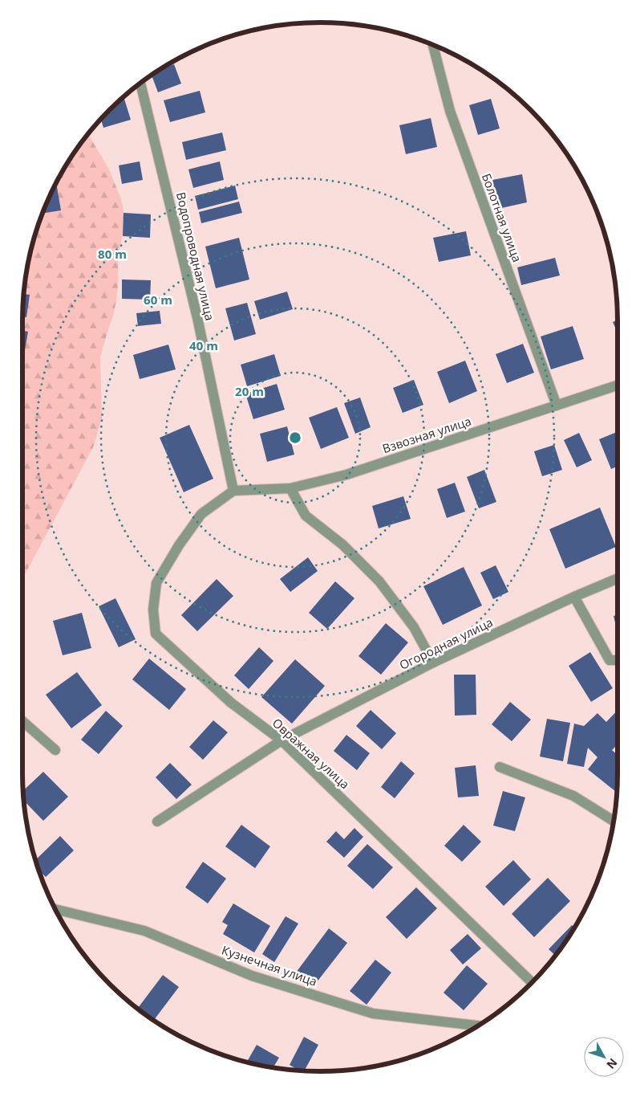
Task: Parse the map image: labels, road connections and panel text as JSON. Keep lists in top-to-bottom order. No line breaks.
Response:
{"streets":{"street":["Болотная улица","Водопроводная улица","Взвозная улица","Огородная улица","Овражная улица","Кузнечная улица"]},"crossings":[["Болотная улица","Взвозная улица"],["Водопроводная улица","Взвозная улица"],["Водопроводная улица","Овражная улица"],["Взвозная улица","Овражная улица"],["Огородная улица","Овражная улица"]],"north":"bottom right","rings":["80 m","60 m","40 m","20 m"]}
